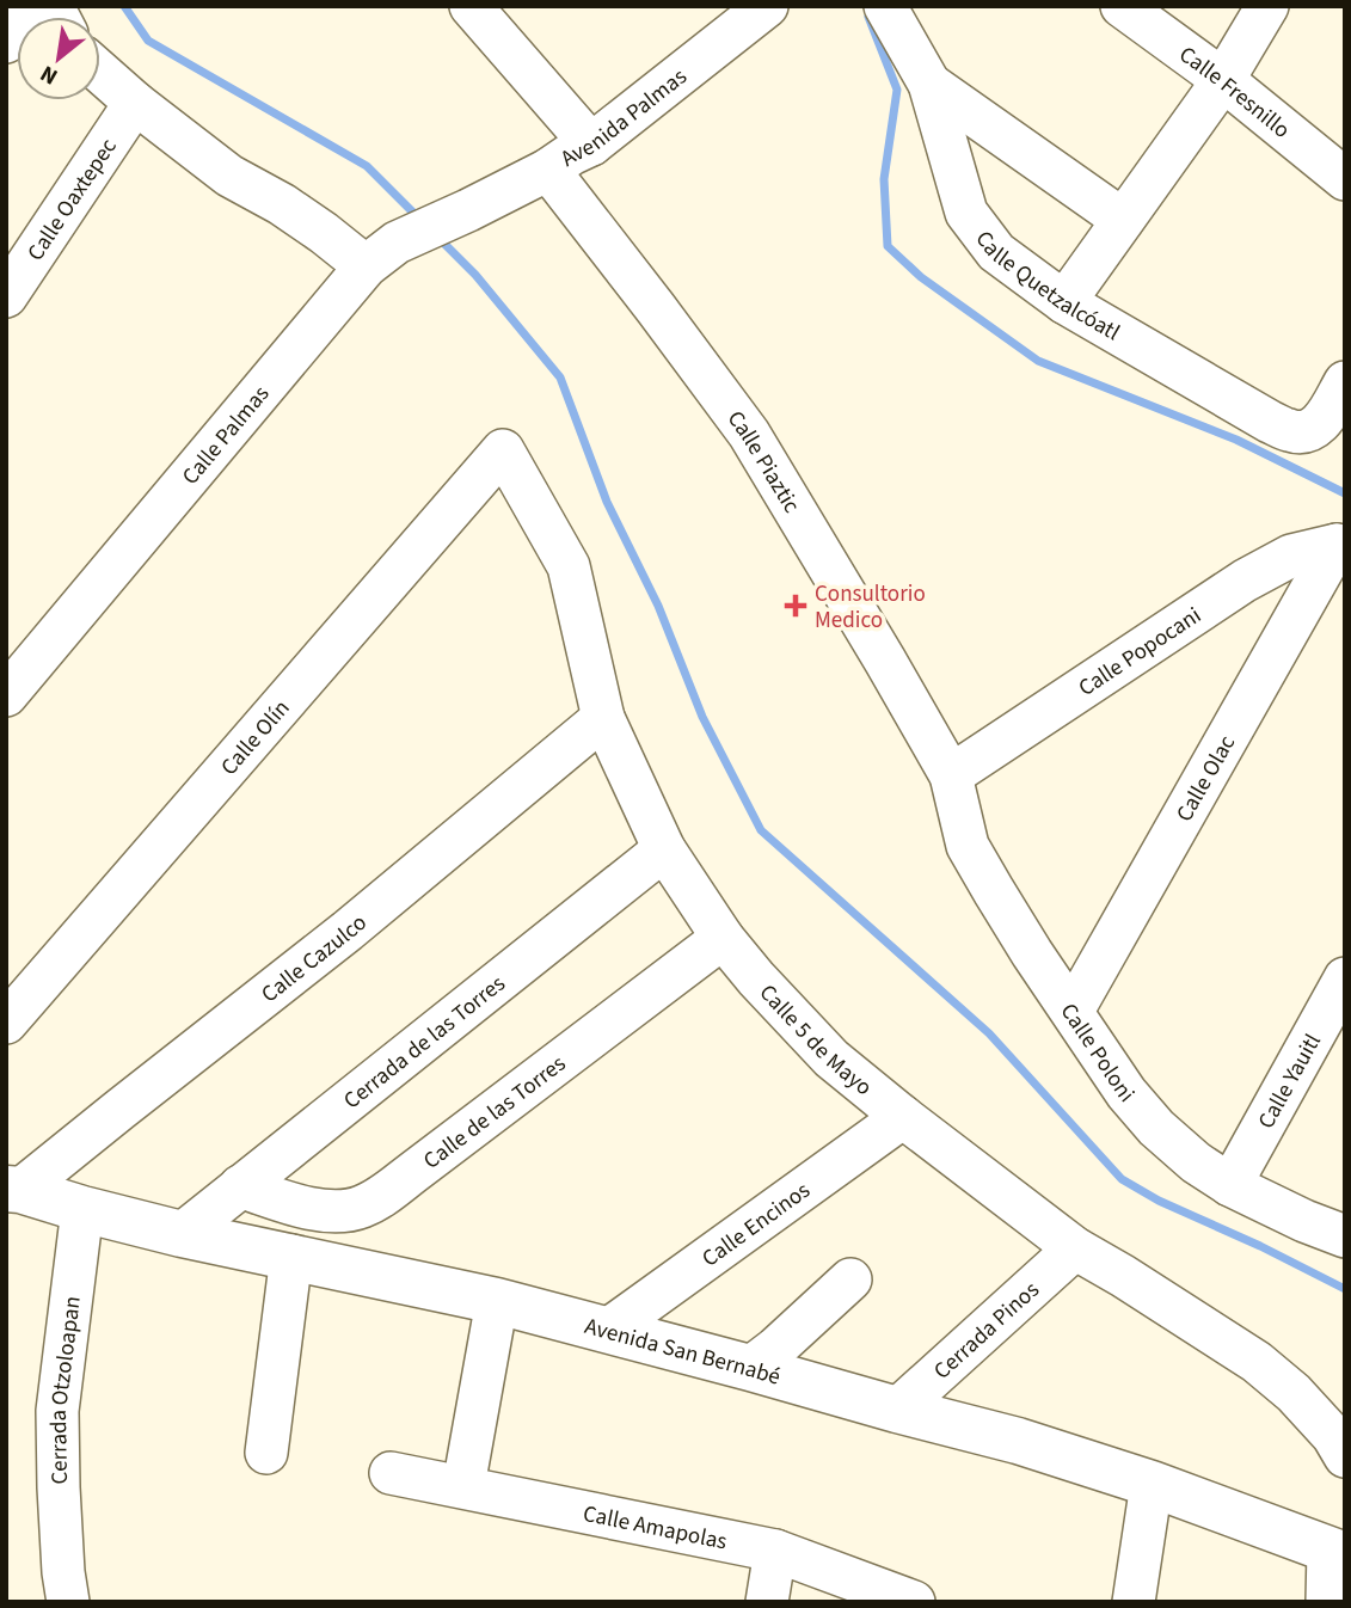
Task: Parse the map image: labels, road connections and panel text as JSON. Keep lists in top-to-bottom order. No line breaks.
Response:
{"streets":{"main road":["Avenida San Bernabé"],"street":["Calle Fresnillo","Avenida Palmas","Calle Oaxtepec","Calle Quetzalcóatl","Calle Palmas","Calle Piaztic","Calle Popocani","Calle Olín","Calle Olac","Calle Cazulco","Calle 5 de Mayo","Cerrada de las Torres","Calle Poloni","Calle Yauitl","Calle de las Torres","Calle Encinos","Cerrada Pinos","Cerrada Otzoloapan","Calle Amapolas"]},"crossings":[["Avenida Palmas","Calle Palmas"],["Avenida Palmas","Calle Piaztic"],["Calle Piaztic","Calle Popocani"],["Calle Piaztic","Calle Poloni"],["Calle Popocani","Calle Olac"],["Calle Popocani","Calle Poloni"],["Calle Olín","Calle 5 de Mayo"],["Calle Olac","Calle Poloni"],["Calle Cazulco","Calle 5 de Mayo"],["Calle Cazulco","Avenida San Bernabé"],["Calle 5 de Mayo","Cerrada de las Torres"],["Calle 5 de Mayo","Calle de las Torres"],["Calle 5 de Mayo","Calle Encinos"],["Calle 5 de Mayo","Cerrada Pinos"],["Cerrada de las Torres","Calle de las Torres"],["Cerrada de las Torres","Avenida San Bernabé"],["Calle Poloni","Calle Yauitl"],["Calle Encinos","Avenida San Bernabé"],["Cerrada Pinos","Avenida San Bernabé"],["Avenida San Bernabé","Cerrada Otzoloapan"]],"places":{"health":["Consultorio Medico"]},"north":"bottom left"}
